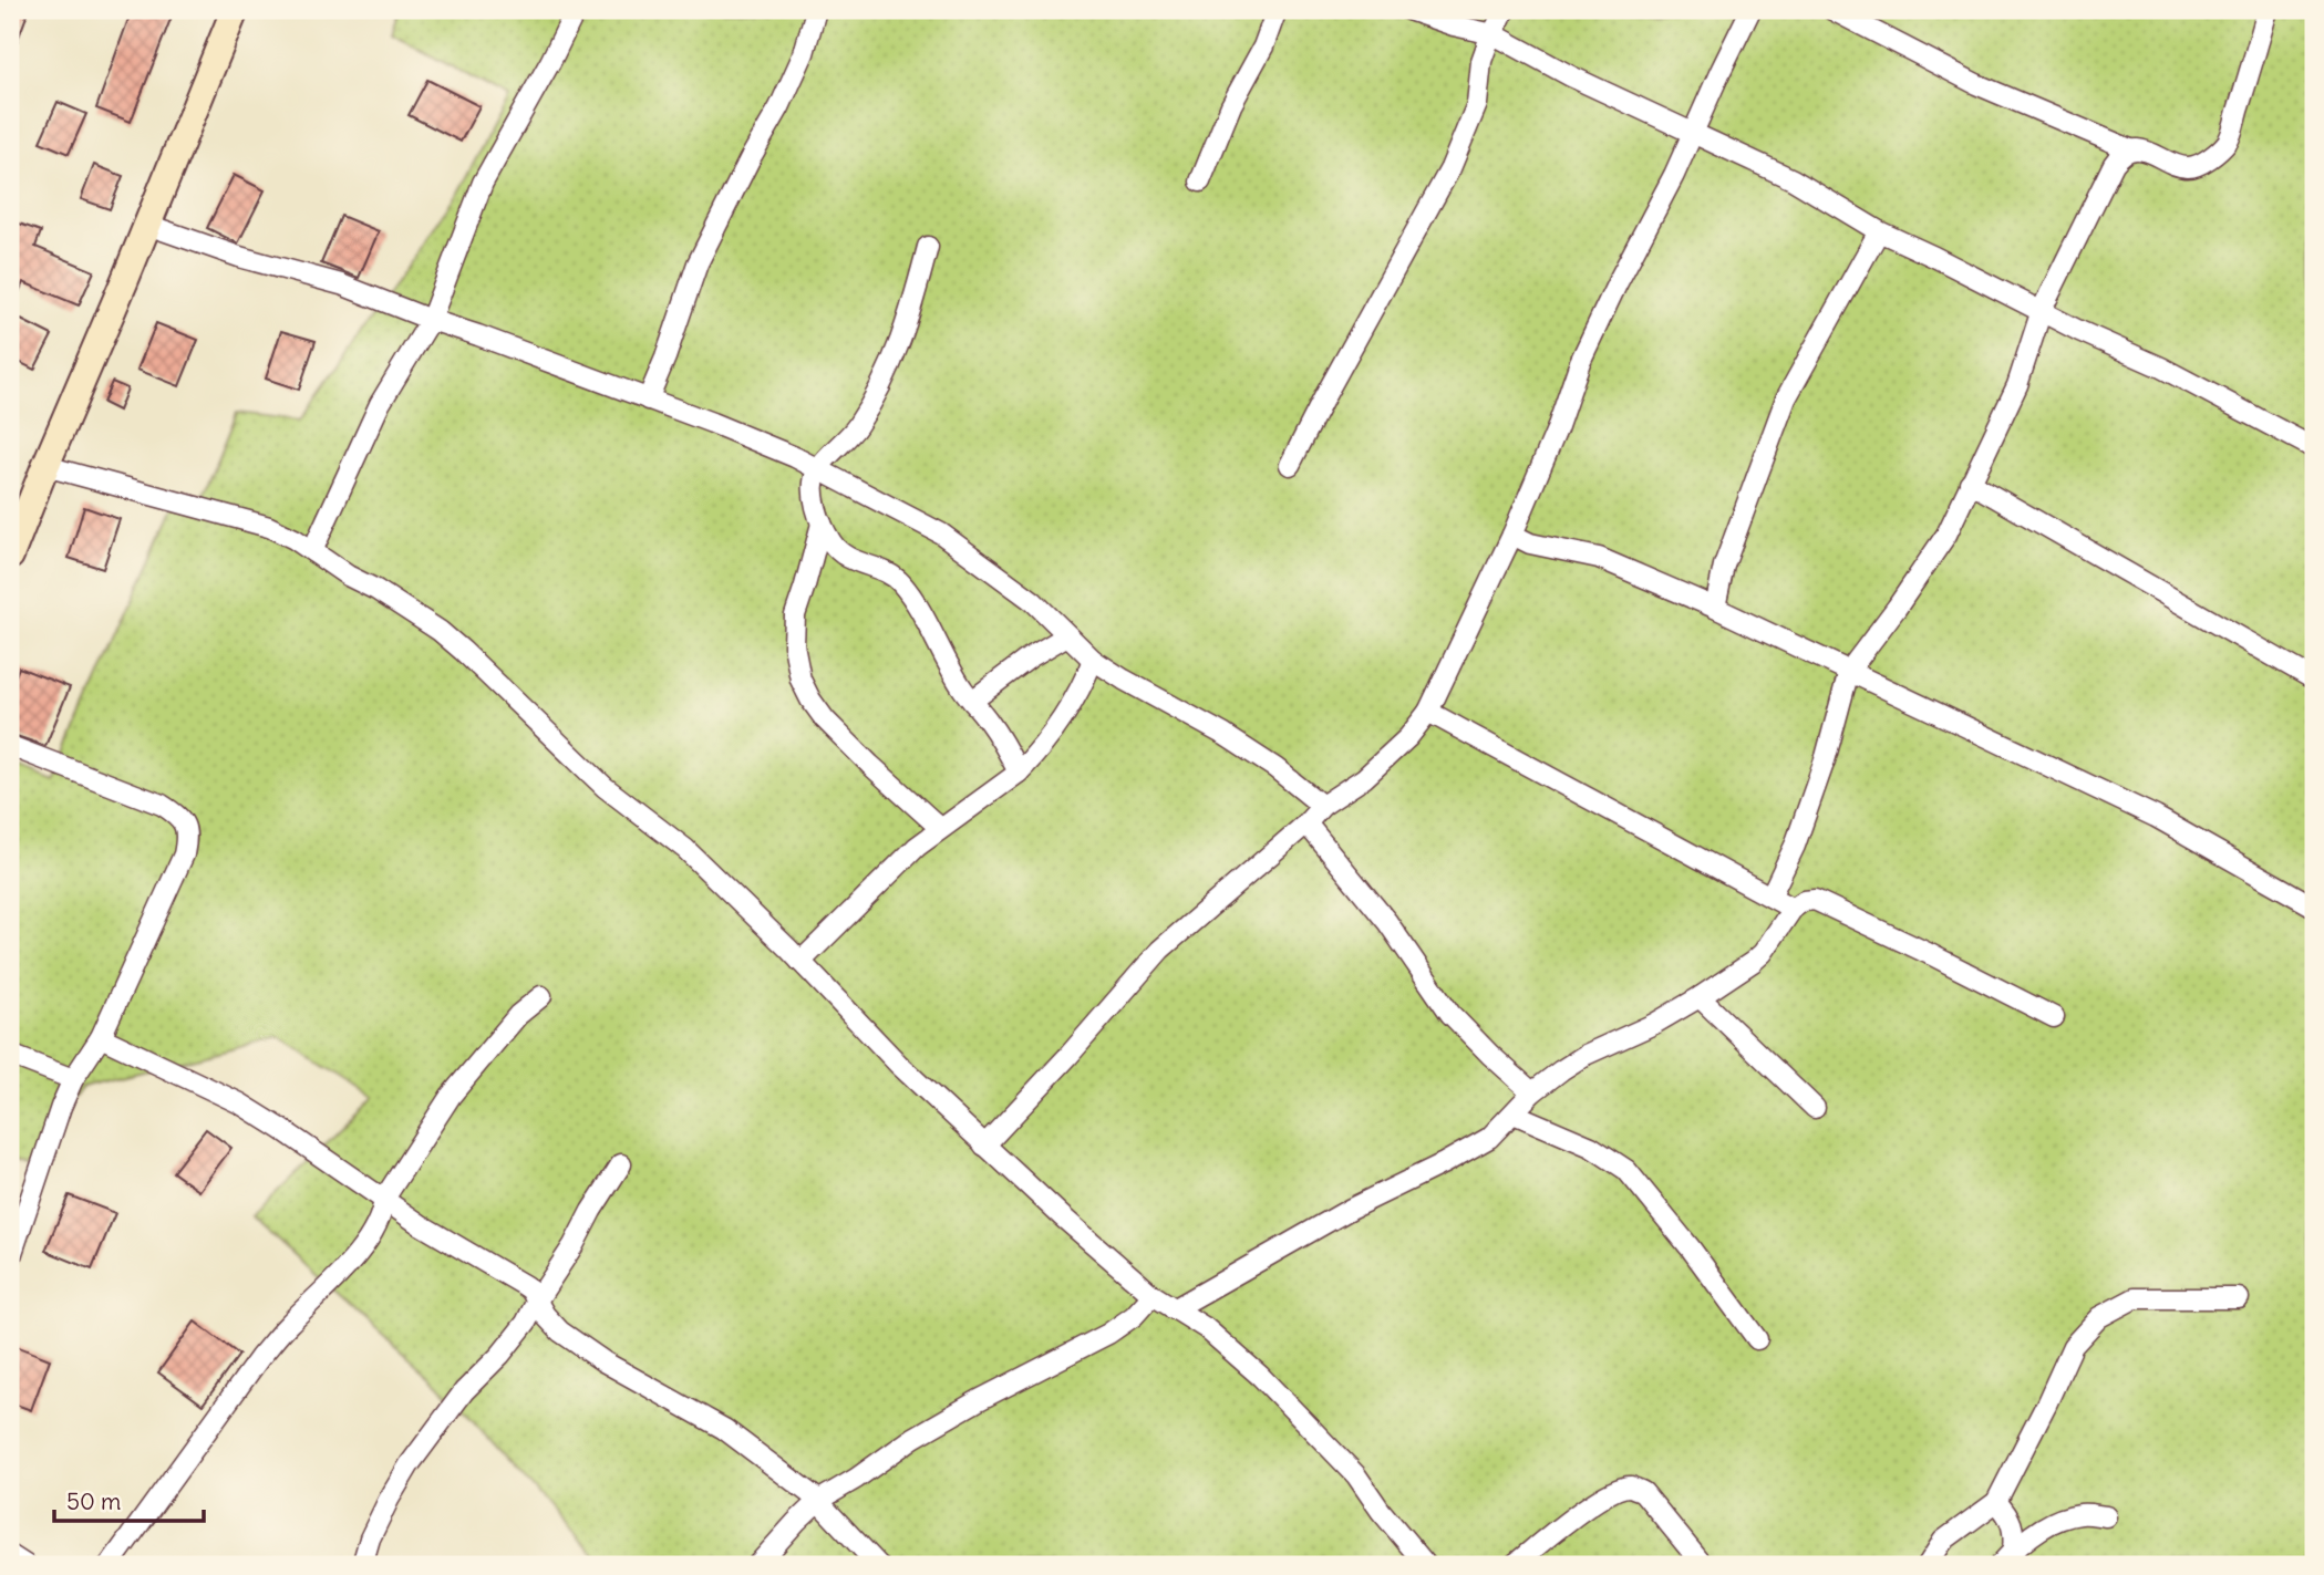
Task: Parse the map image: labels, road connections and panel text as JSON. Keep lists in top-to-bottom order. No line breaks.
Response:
{"scale_bar":"50 m"}
